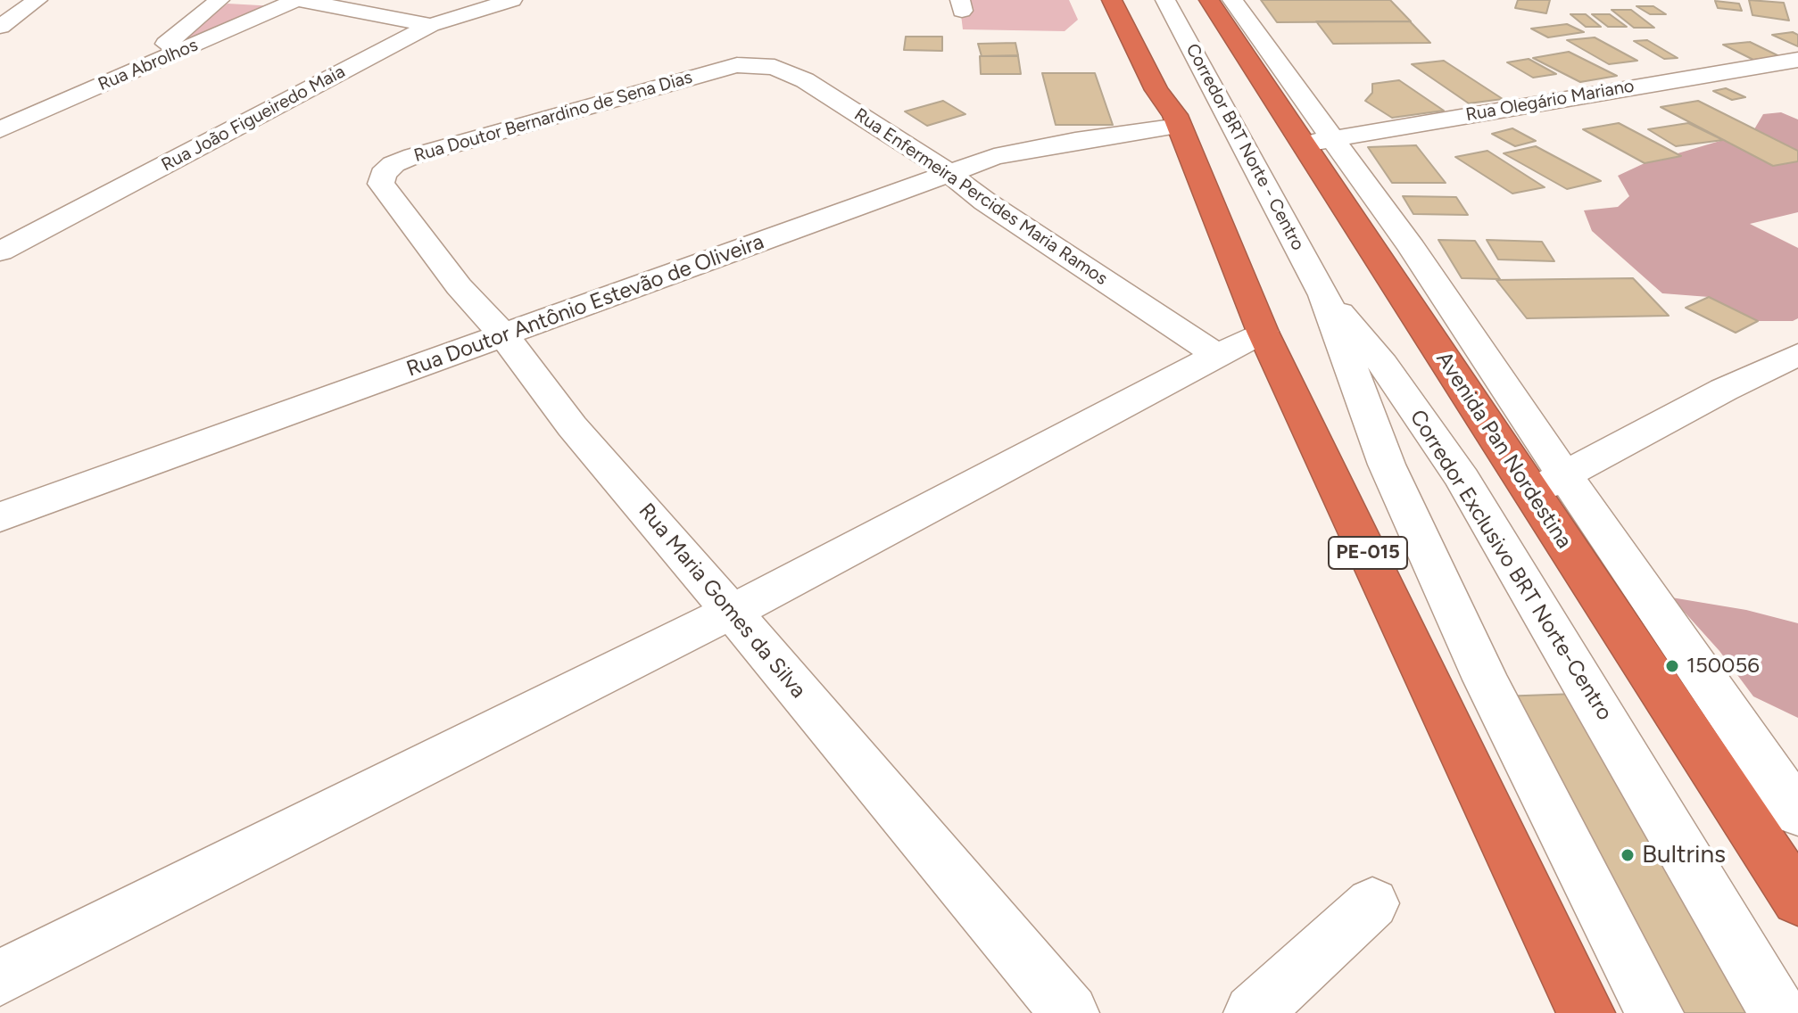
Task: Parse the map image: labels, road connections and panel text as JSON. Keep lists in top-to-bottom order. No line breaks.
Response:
{"streets":{"highway":["Avenida Pan Nordestina","PE-015"],"street":["Rua Abrolhos","Rua Olegário Mariano","Rua Doutor Bernardino de Sena Dias","Rua João Figueiredo Maia","Corredor BRT Norte - Centro","Rua Enfermeira Percides Maria Ramos","Rua Doutor Antônio Estevão de Oliveira","Corredor Exclusivo BRT Norte-Centro","Rua Maria Gomes da Silva"]},"crossings":[["Rua Olegário Mariano","Avenida Pan Nordestina"],["Rua Doutor Bernardino de Sena Dias","Rua Enfermeira Percides Maria Ramos"],["Rua Doutor Bernardino de Sena Dias","Rua Maria Gomes da Silva"],["Corredor BRT Norte - Centro","Corredor Exclusivo BRT Norte-Centro"],["Rua Enfermeira Percides Maria Ramos","Rua Doutor Antônio Estevão de Oliveira"],["Rua Doutor Antônio Estevão de Oliveira","PE-015"],["Rua Doutor Antônio Estevão de Oliveira","Rua Maria Gomes da Silva"]],"places":["150056","Bultrins"]}
